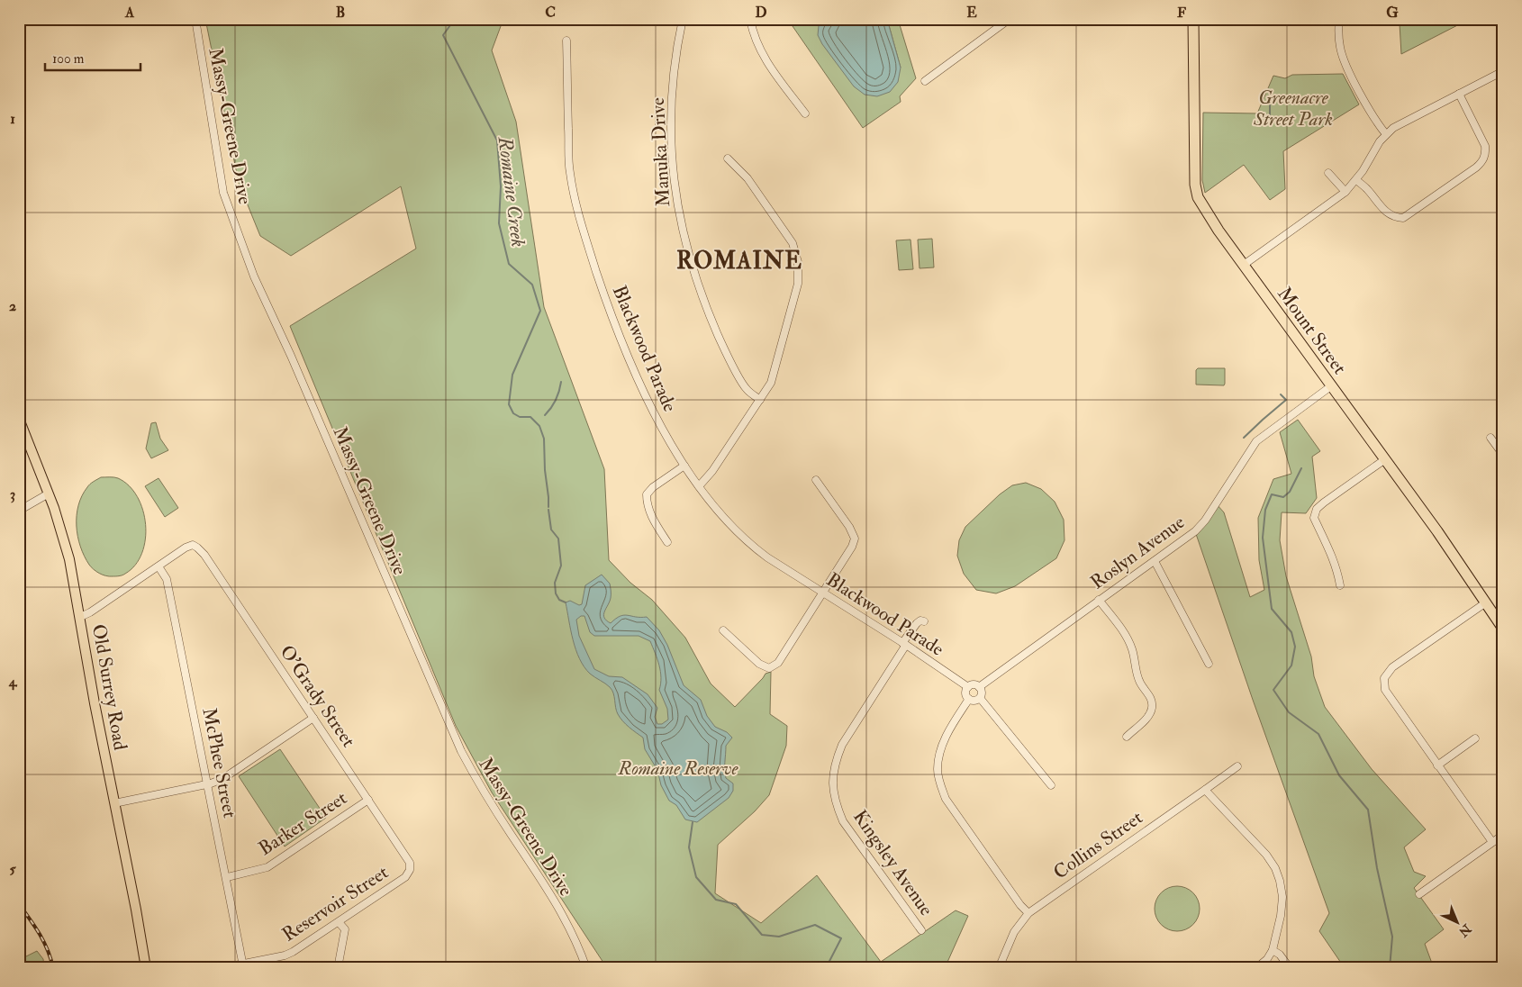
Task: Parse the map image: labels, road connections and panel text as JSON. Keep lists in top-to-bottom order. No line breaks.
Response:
{"streets":{"highway":["Mount Street"],"main road":["Old Surrey Road"],"street":["Massy-Greene Drive","Manuka Drive","Blackwood Parade","Roslyn Avenue","O'Grady Street","McPhee Street","Barker Street","Collins Street","Kingsley Avenue","Reservoir Street"]},"crossings":[["Mount Street","Roslyn Avenue"],["Blackwood Parade","Roslyn Avenue"],["Blackwood Parade","Kingsley Avenue"],["O'Grady Street","McPhee Street"],["O'Grady Street","Barker Street"],["O'Grady Street","Reservoir Street"],["McPhee Street","Barker Street"],["McPhee Street","Reservoir Street"]],"districts":["ROMAINE"],"water":["Romaine Creek"],"parks":["Greenacre Street Park","Romaine Reserve"],"scale_bar":"100 m","north":"bottom right","grid":{"columns":["A","B","C","D","E","F","G"],"rows":["1","2","3","4","5"]}}
